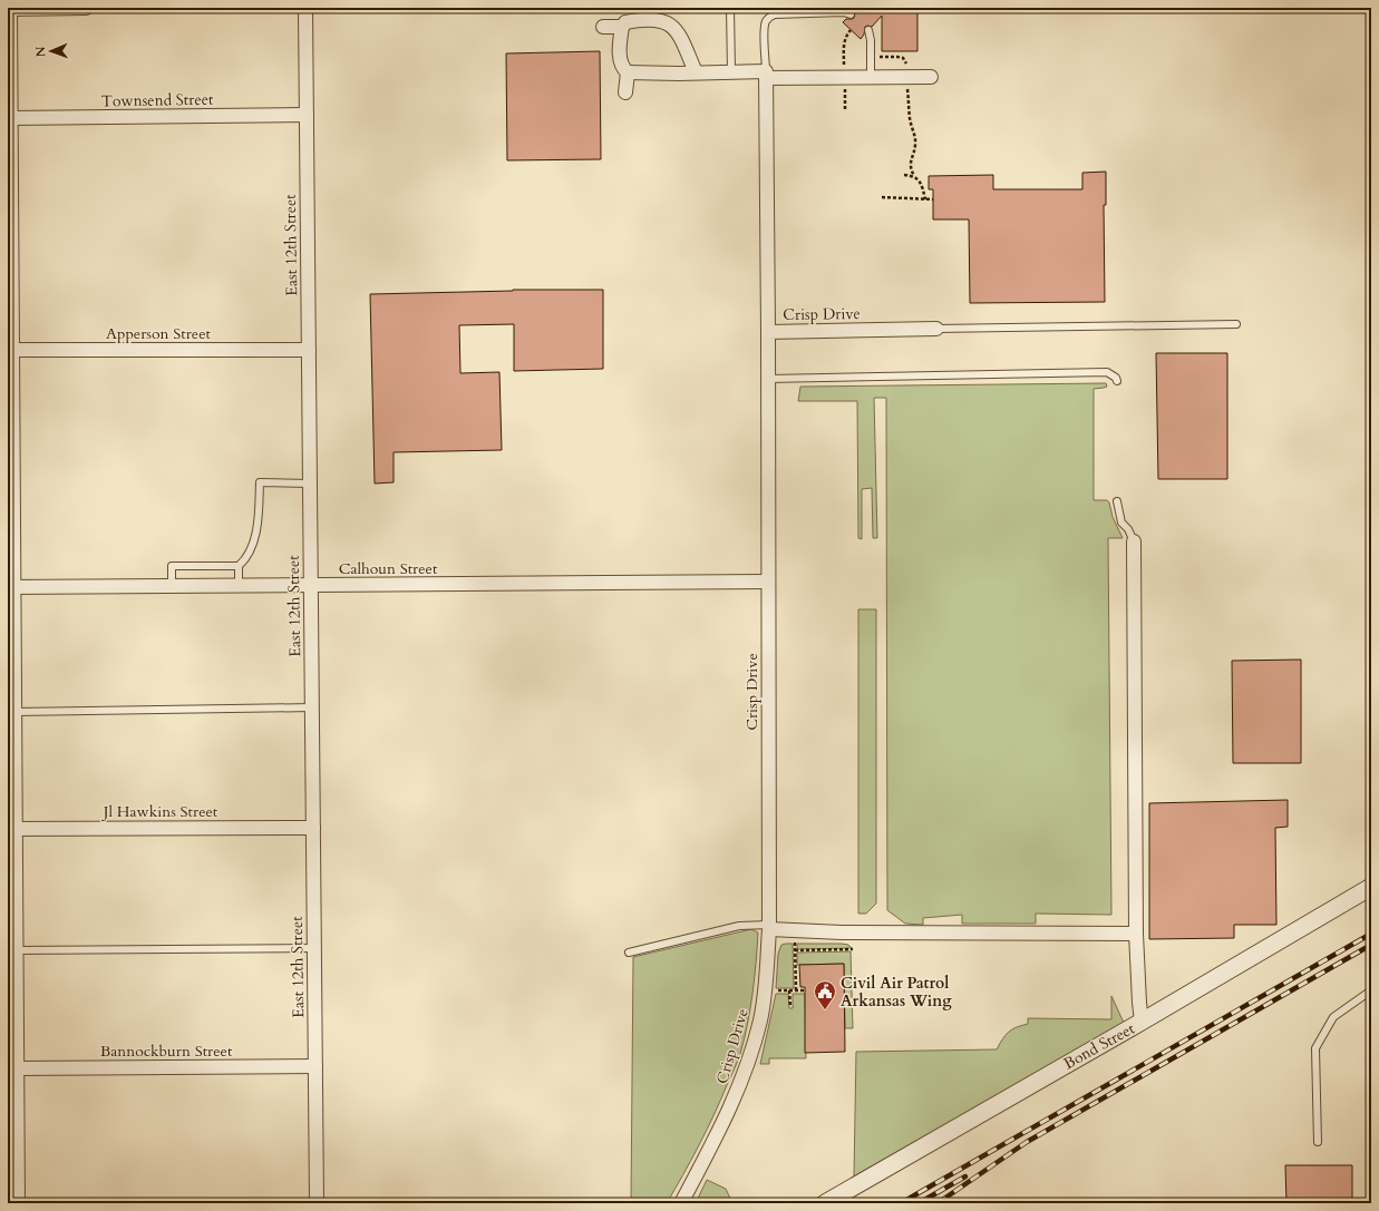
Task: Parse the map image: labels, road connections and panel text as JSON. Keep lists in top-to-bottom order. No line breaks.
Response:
{"streets":{"street":["Townsend Street","East 12th Street","Crisp Drive","Apperson Street","Calhoun Street","Jl Hawkins Street","Bond Street","Bannockburn Street"]},"crossings":[["Townsend Street","East 12th Street"],["East 12th Street","Apperson Street"],["East 12th Street","Calhoun Street"],["East 12th Street","Jl Hawkins Street"],["East 12th Street","Bannockburn Street"],["Crisp Drive","Calhoun Street"]],"places":{"public building":["Civil Air Patrol Arkansas Wing"]},"north":"left"}
